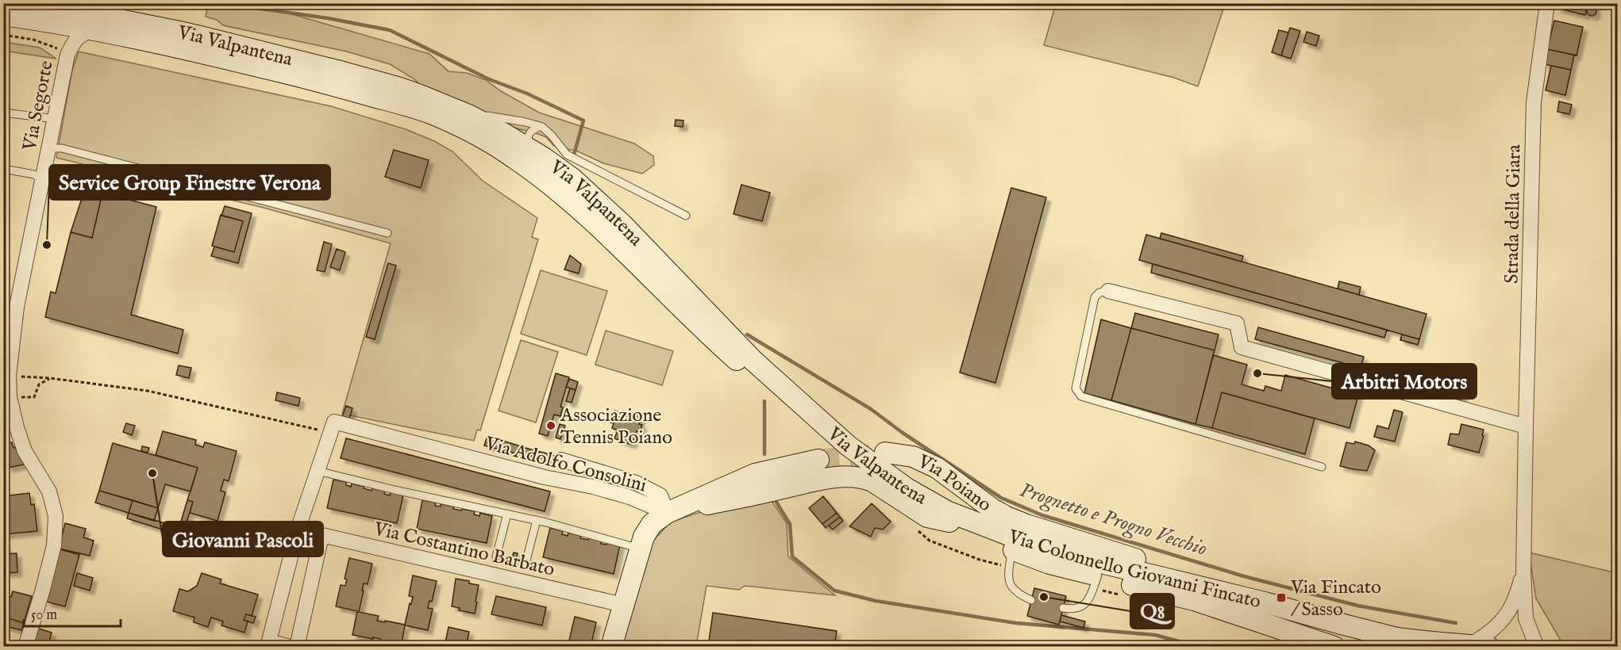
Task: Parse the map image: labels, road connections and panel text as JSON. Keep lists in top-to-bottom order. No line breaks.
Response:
{"streets":{"main road":["Via Valpantena","Via Poiano","Via Colonnello Giovanni Fincato"],"street":["Via Segorte","Strada della Giara","Via Adolfo Consolini","Via Costantino Barbato"]},"crossings":[["Via Valpantena","Via Segorte"],["Via Valpantena","Via Colonnello Giovanni Fincato"],["Strada della Giara","Via Colonnello Giovanni Fincato"],["Via Adolfo Consolini","Via Poiano"],["Via Poiano","Via Costantino Barbato"],["Via Poiano","Via Colonnello Giovanni Fincato"]],"water":["Prognetto e Progno Vecchio"],"places":{"other":["Service Group Finestre Verona","Arbitri Motors","Associazione Tennis Poiano","Giovanni Pascoli","Q8"],"transit":["Via Fincato / Sasso"]},"scale_bar":"50 m"}
